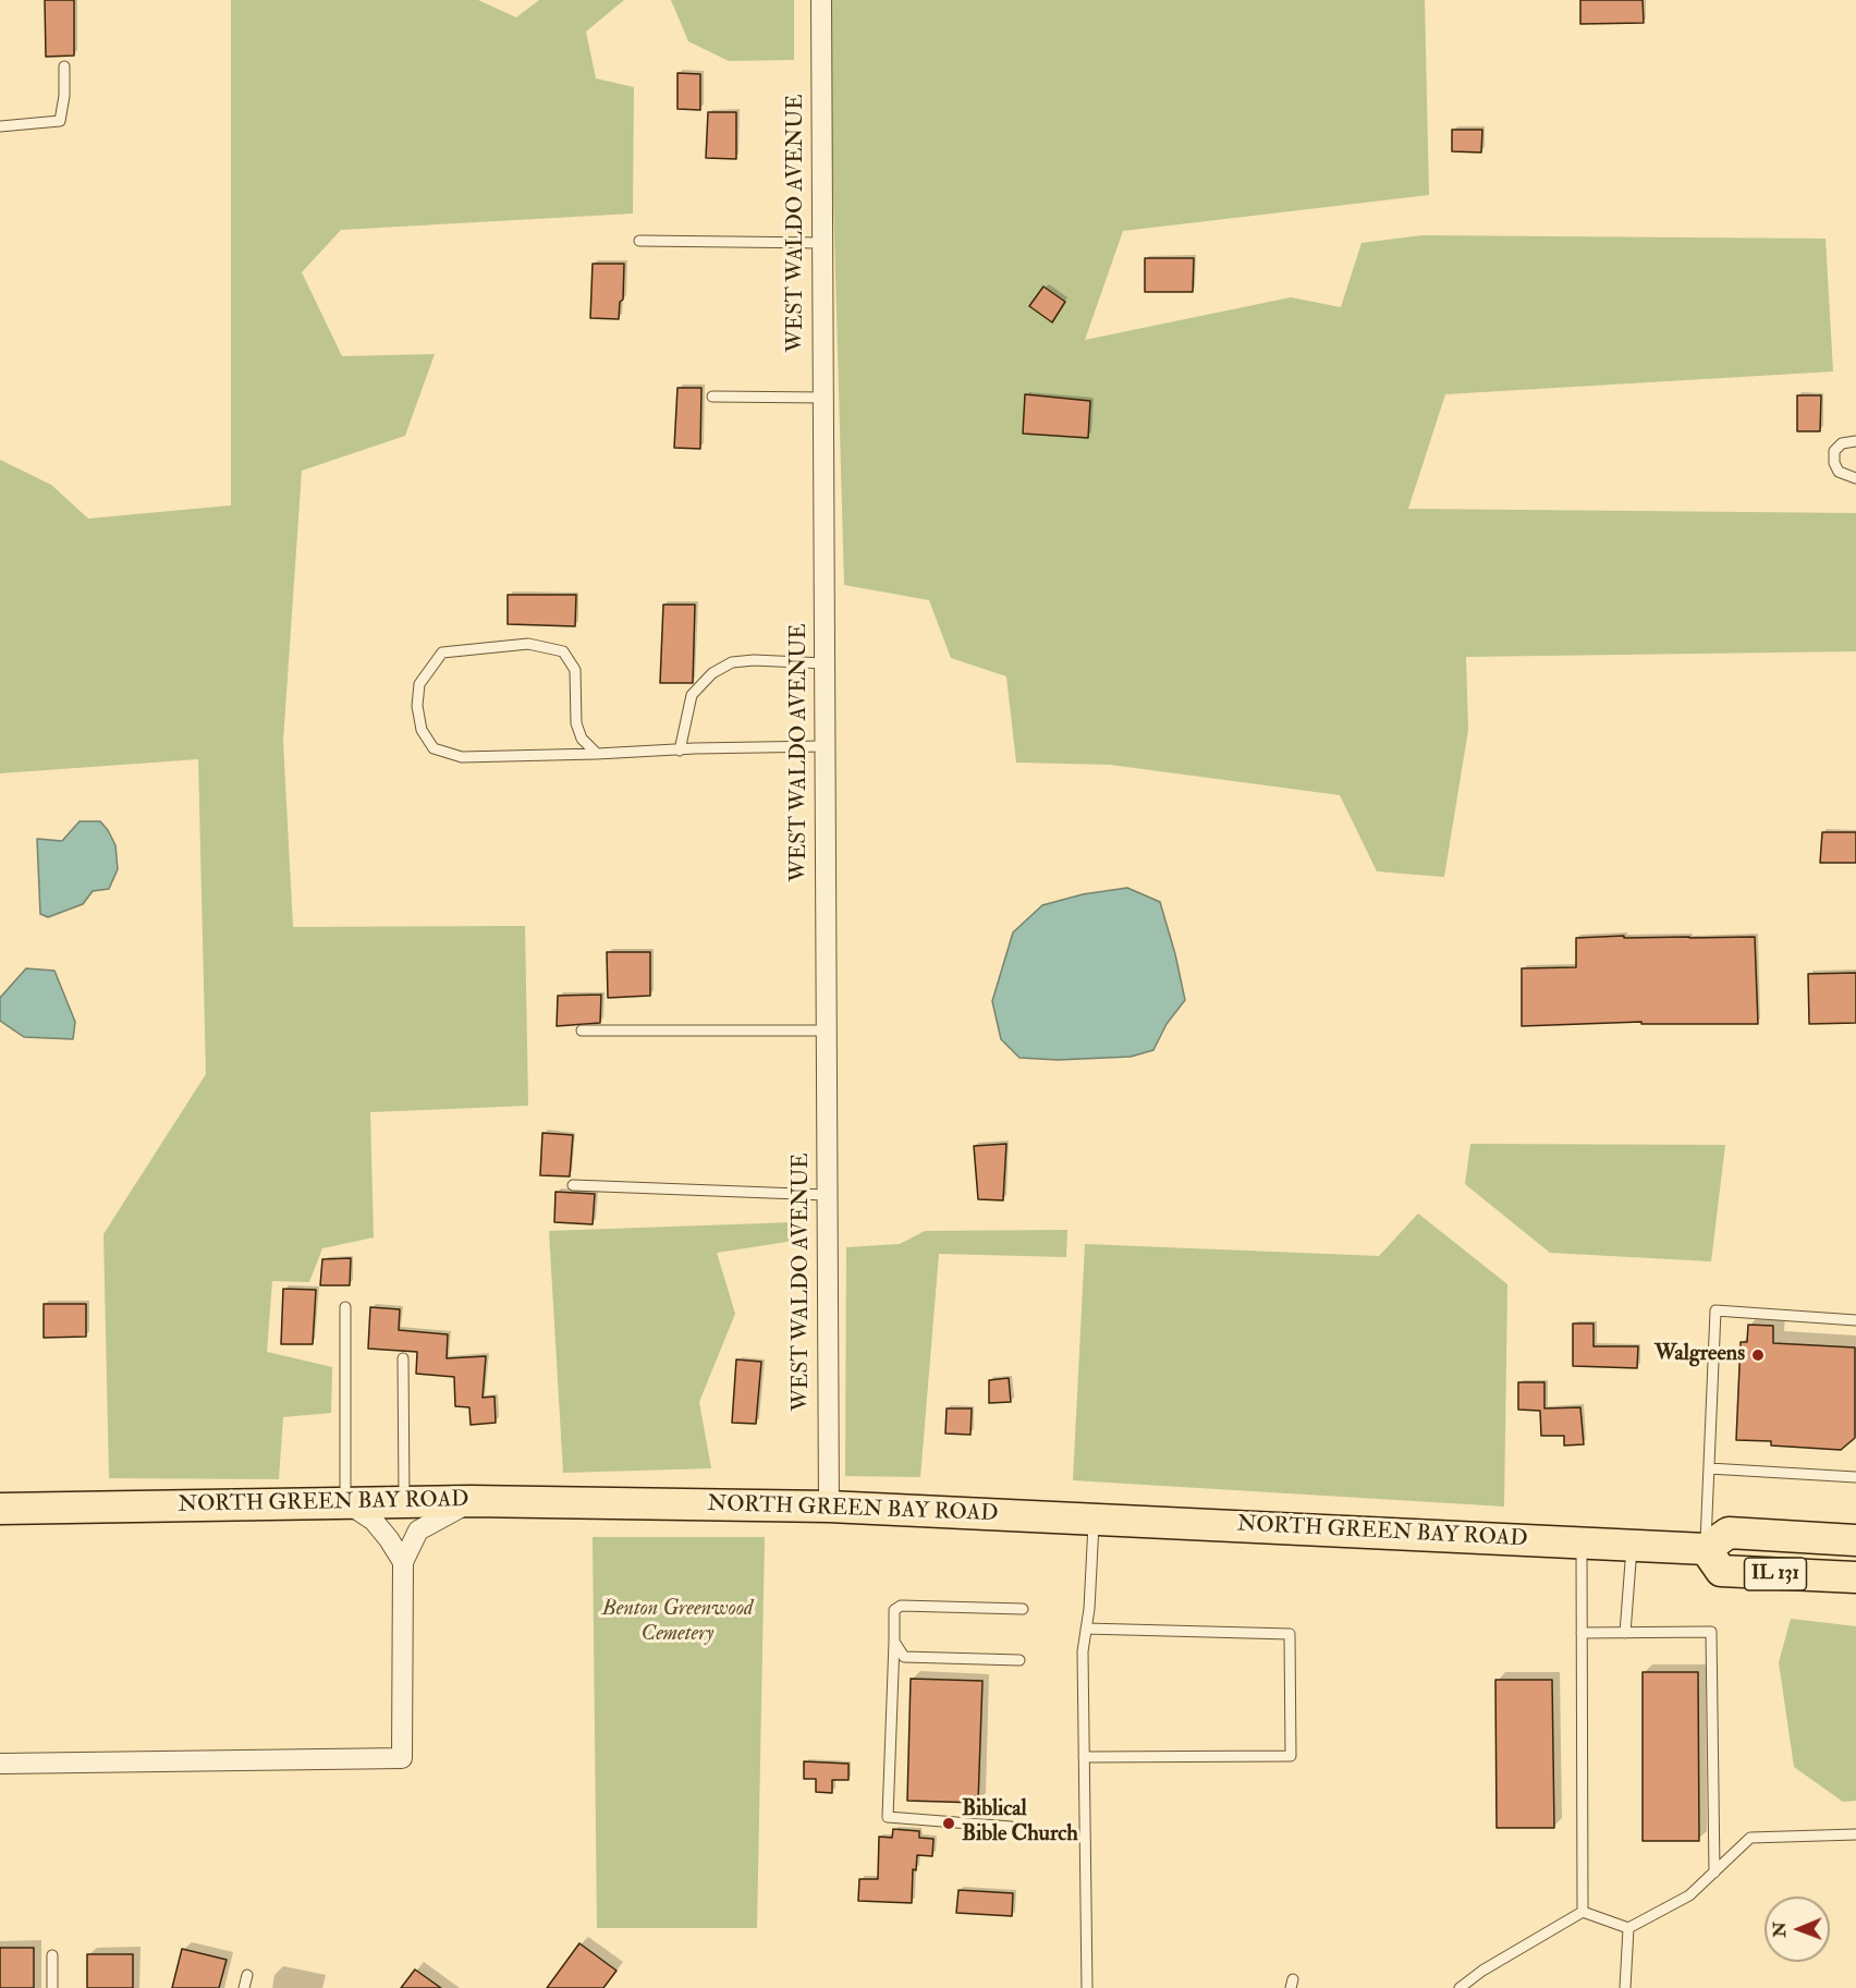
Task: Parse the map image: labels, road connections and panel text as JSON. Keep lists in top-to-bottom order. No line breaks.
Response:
{"streets":{"main road":["NORTH GREEN BAY ROAD","IL 131"],"street":["WEST WALDO AVENUE"]},"crossings":[["WEST WALDO AVENUE","NORTH GREEN BAY ROAD"],["NORTH GREEN BAY ROAD","IL 131"]],"parks":["Benton Greenwood Cemetery"],"places":["Walgreens","Biblical Bible Church"],"north":"left"}
